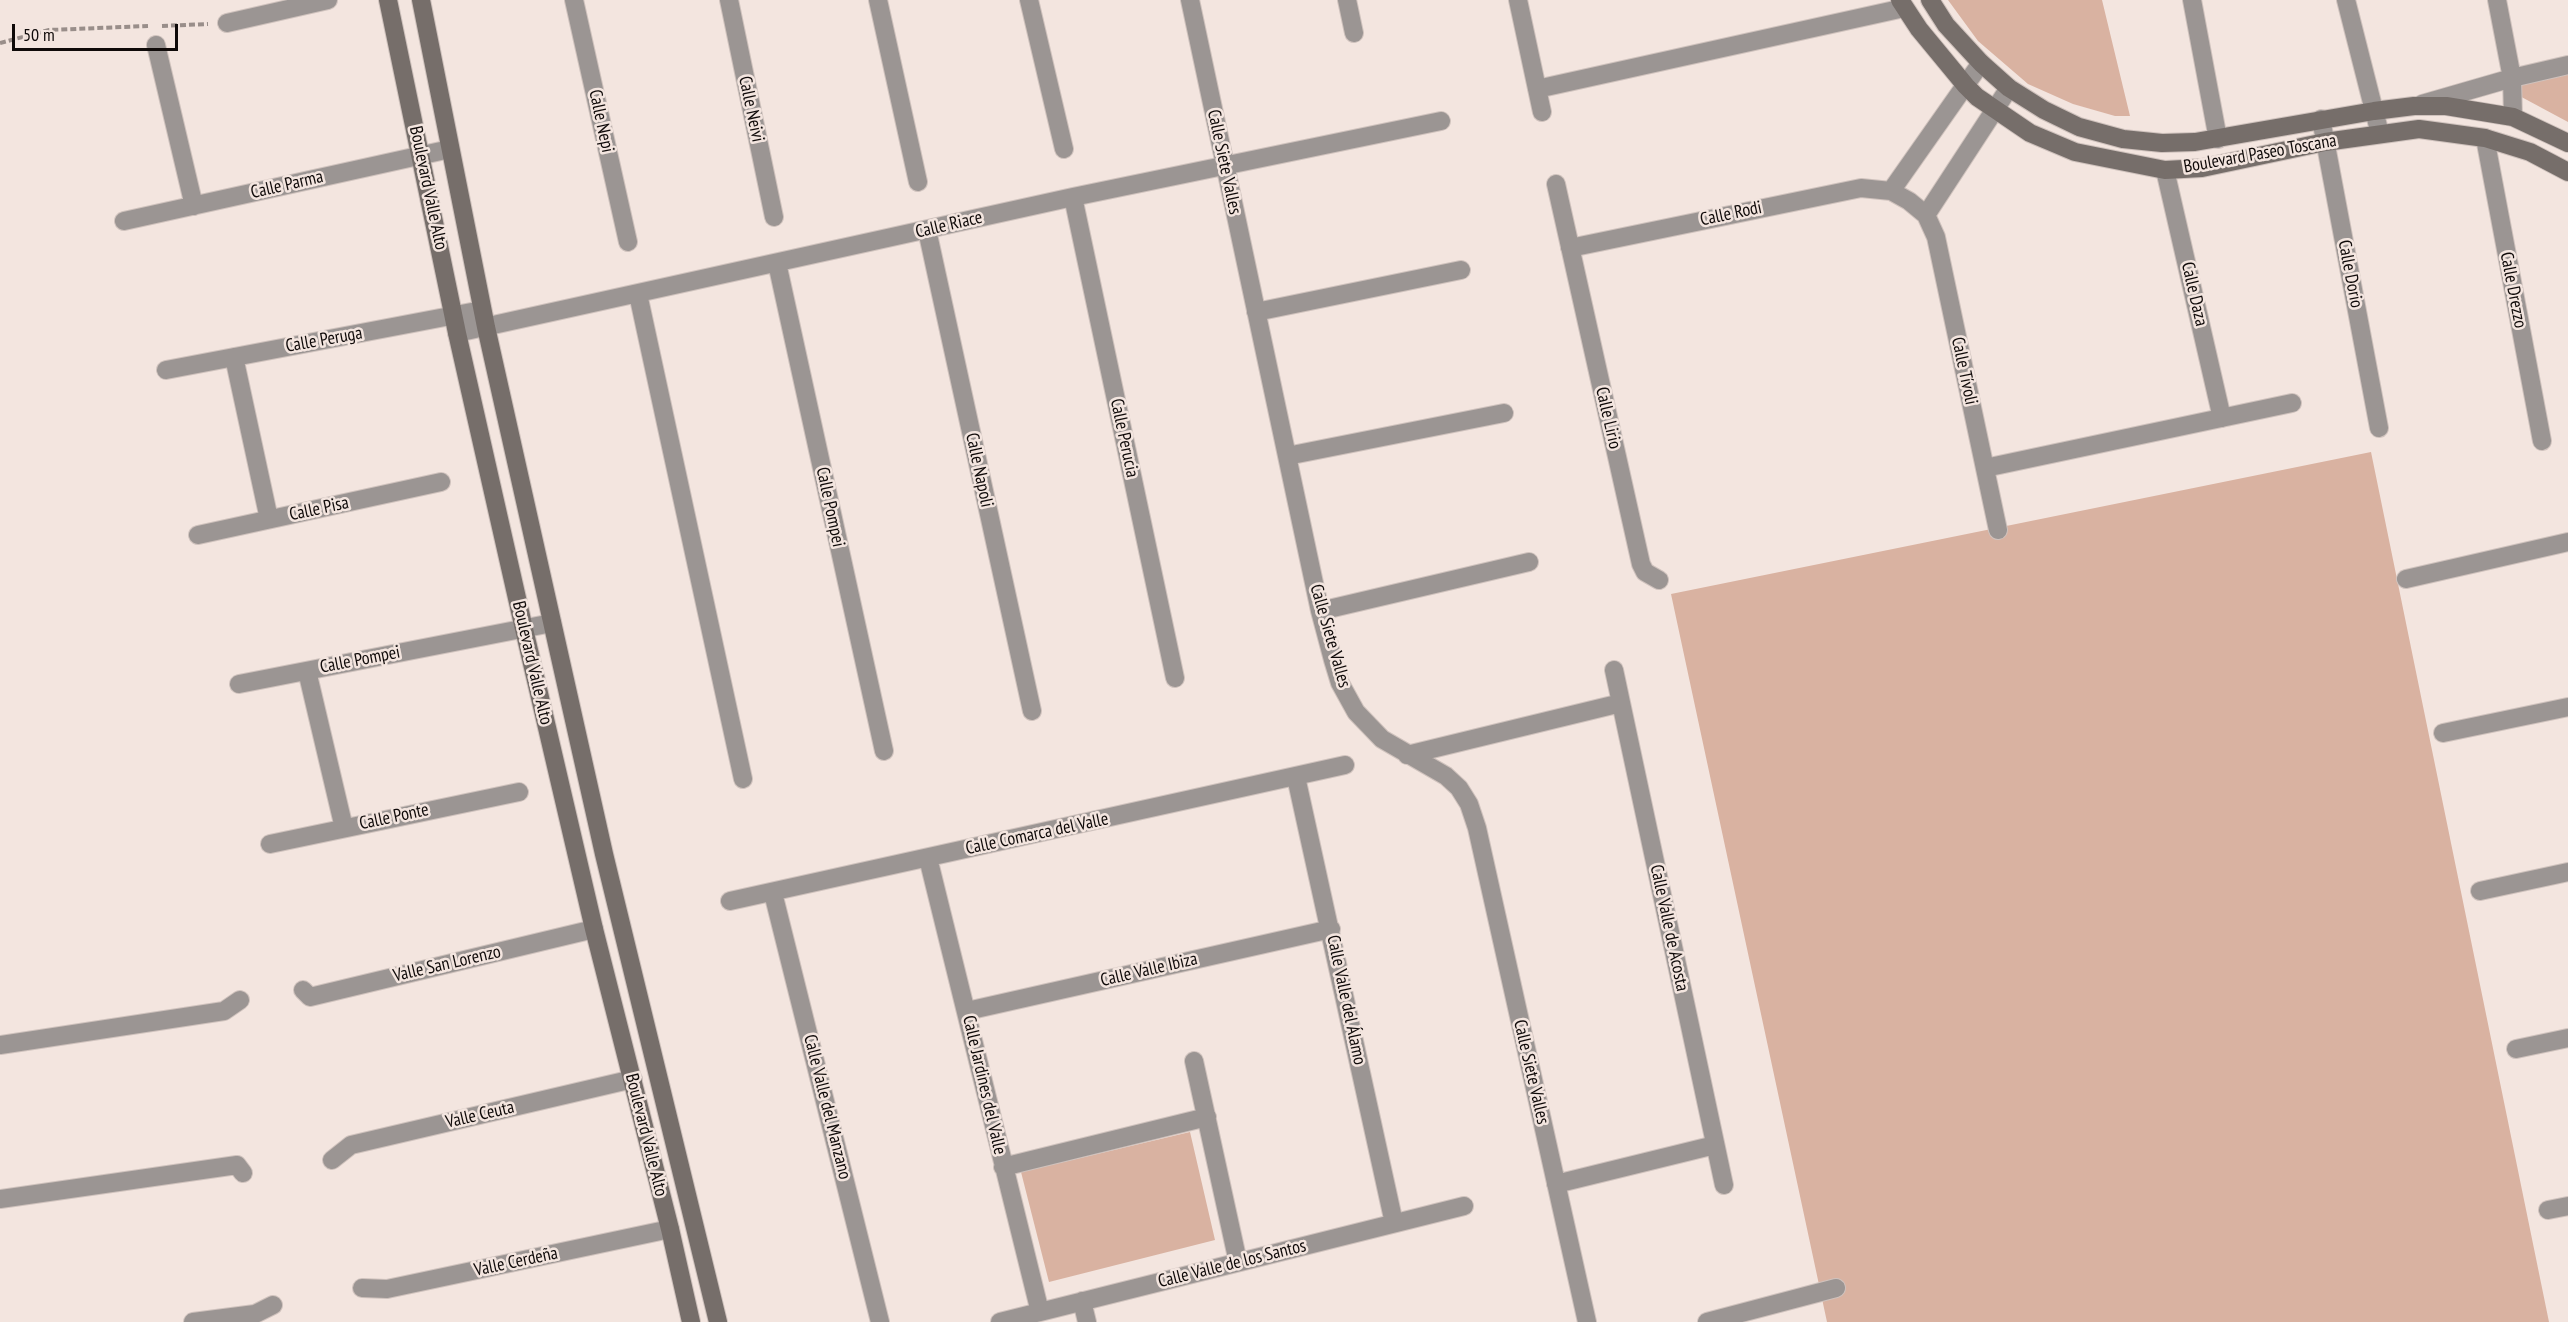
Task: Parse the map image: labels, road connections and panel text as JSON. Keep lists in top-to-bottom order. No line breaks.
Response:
{"streets":{"street":["Calle Neivi","Calle Nepi","Boulevard Paseo Toscana","Calle Siete Valles","Calle Parma","Boulevard Valle Alto","Calle Rodi","Calle Riace","Calle Dorio","Calle Drezzo","Calle Daza","Calle Peruga","Calle Tívoli","Calle Lirio","Calle Perucia","Calle Napoli","Calle Pompei","Calle Pisa","Calle Ponte","Calle Comarca del Valle","Calle Valle de Acosta","Valle San Lorenzo","Calle Valle Ibiza","Calle Valle del Álamo","Calle Jardines del Valle","Calle Valle del Manzano","Valle Ceuta","Valle Cerdeña","Calle Valle de los Santos"]},"crossings":[["Boulevard Paseo Toscana","Calle Dorio"],["Boulevard Paseo Toscana","Calle Drezzo"],["Boulevard Paseo Toscana","Calle Daza"],["Calle Siete Valles","Calle Riace"],["Calle Parma","Boulevard Valle Alto"],["Boulevard Valle Alto","Calle Riace"],["Boulevard Valle Alto","Calle Peruga"],["Boulevard Valle Alto","Calle Pompei"],["Boulevard Valle Alto","Valle San Lorenzo"],["Boulevard Valle Alto","Valle Ceuta"],["Boulevard Valle Alto","Valle Cerdeña"],["Calle Rodi","Calle Lirio"],["Calle Riace","Calle Peruga"],["Calle Riace","Calle Perucia"],["Calle Riace","Calle Napoli"],["Calle Riace","Calle Pompei"],["Calle Comarca del Valle","Calle Valle del Álamo"],["Calle Comarca del Valle","Calle Jardines del Valle"],["Calle Comarca del Valle","Calle Valle del Manzano"],["Calle Valle Ibiza","Calle Valle del Álamo"],["Calle Valle Ibiza","Calle Jardines del Valle"],["Calle Valle del Álamo","Calle Valle de los Santos"],["Calle Jardines del Valle","Calle Valle de los Santos"]],"scale_bar":"50 m"}
